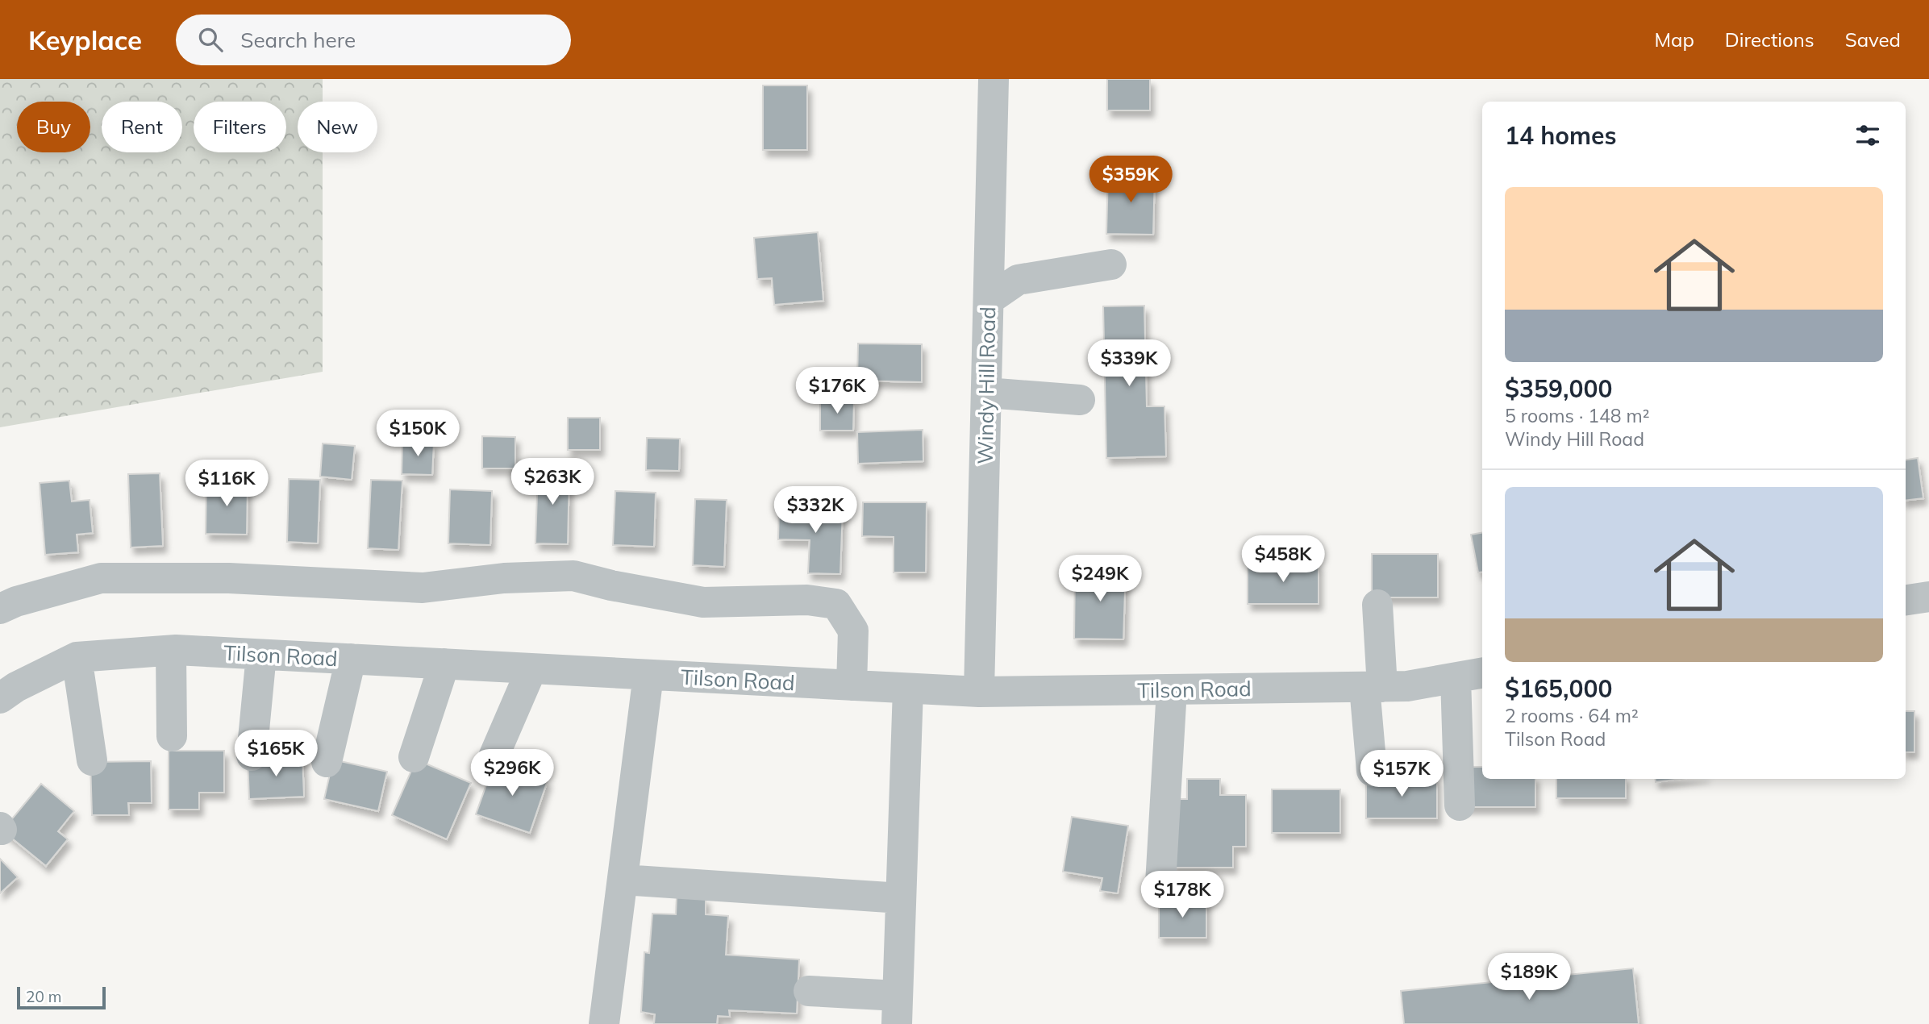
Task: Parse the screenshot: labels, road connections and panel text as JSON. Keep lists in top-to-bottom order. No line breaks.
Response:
{"streets":{"street":["Windy Hill Road","Tilson Road"]},"crossings":[["Windy Hill Road","Tilson Road"]],"scale_bar":"20 m","page":{"header":"Keyplace","search":"Search here","nav":["Map","Directions","Saved"],"chip":["Buy","Rent","Filters","New"],"heading":"14 homes","price":["$359K","$339K","$176K","$150K","$263K","$116K","$332K","$458K","$249K","$165K","$296K","$157K","$178K","$189K"],"list":[{"name":"$359,000","note":"5 rooms · 148 m² · Windy Hill Road"},{"name":"$165,000","note":"2 rooms · 64 m² · Tilson Road"}],"scale":"20 m"}}
